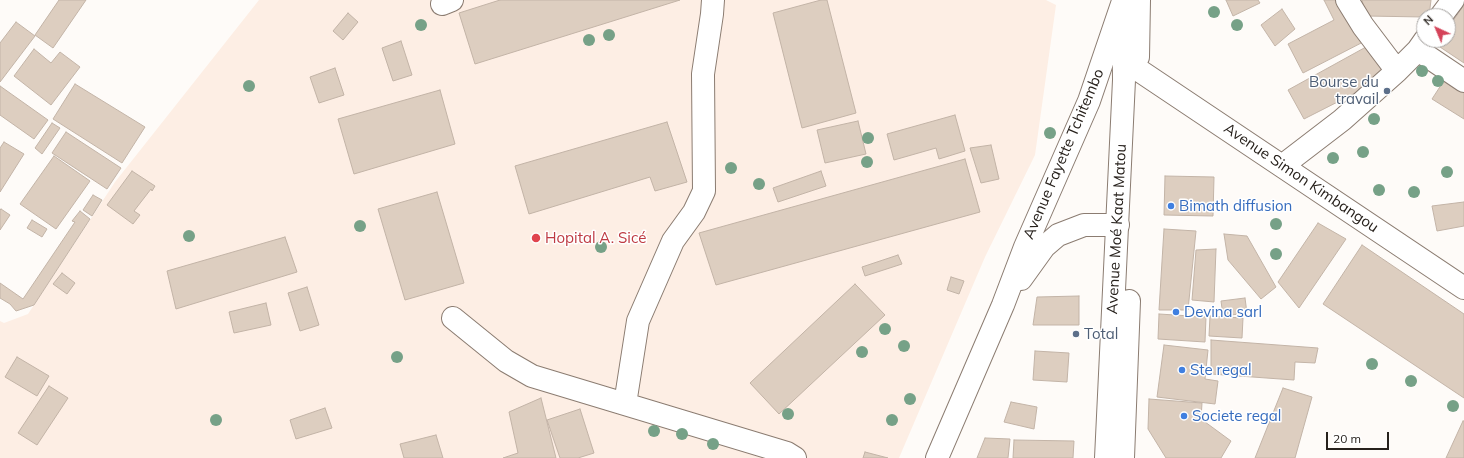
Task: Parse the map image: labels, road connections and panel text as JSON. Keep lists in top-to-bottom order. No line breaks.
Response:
{"streets":{"street":["Avenue Fayette Tchitembo","Avenue Simon Kimbangou","Avenue Moé Kaat Matou"]},"crossings":[["Avenue Fayette Tchitembo","Avenue Moé Kaat Matou"],["Avenue Simon Kimbangou","Avenue Moé Kaat Matou"]],"places":["Bourse du travail","Bimath diffusion","Hopital A. Sicé","Devina sarl","Total","Ste regal","Societe regal"],"scale_bar":"20 m","north":"top left"}
